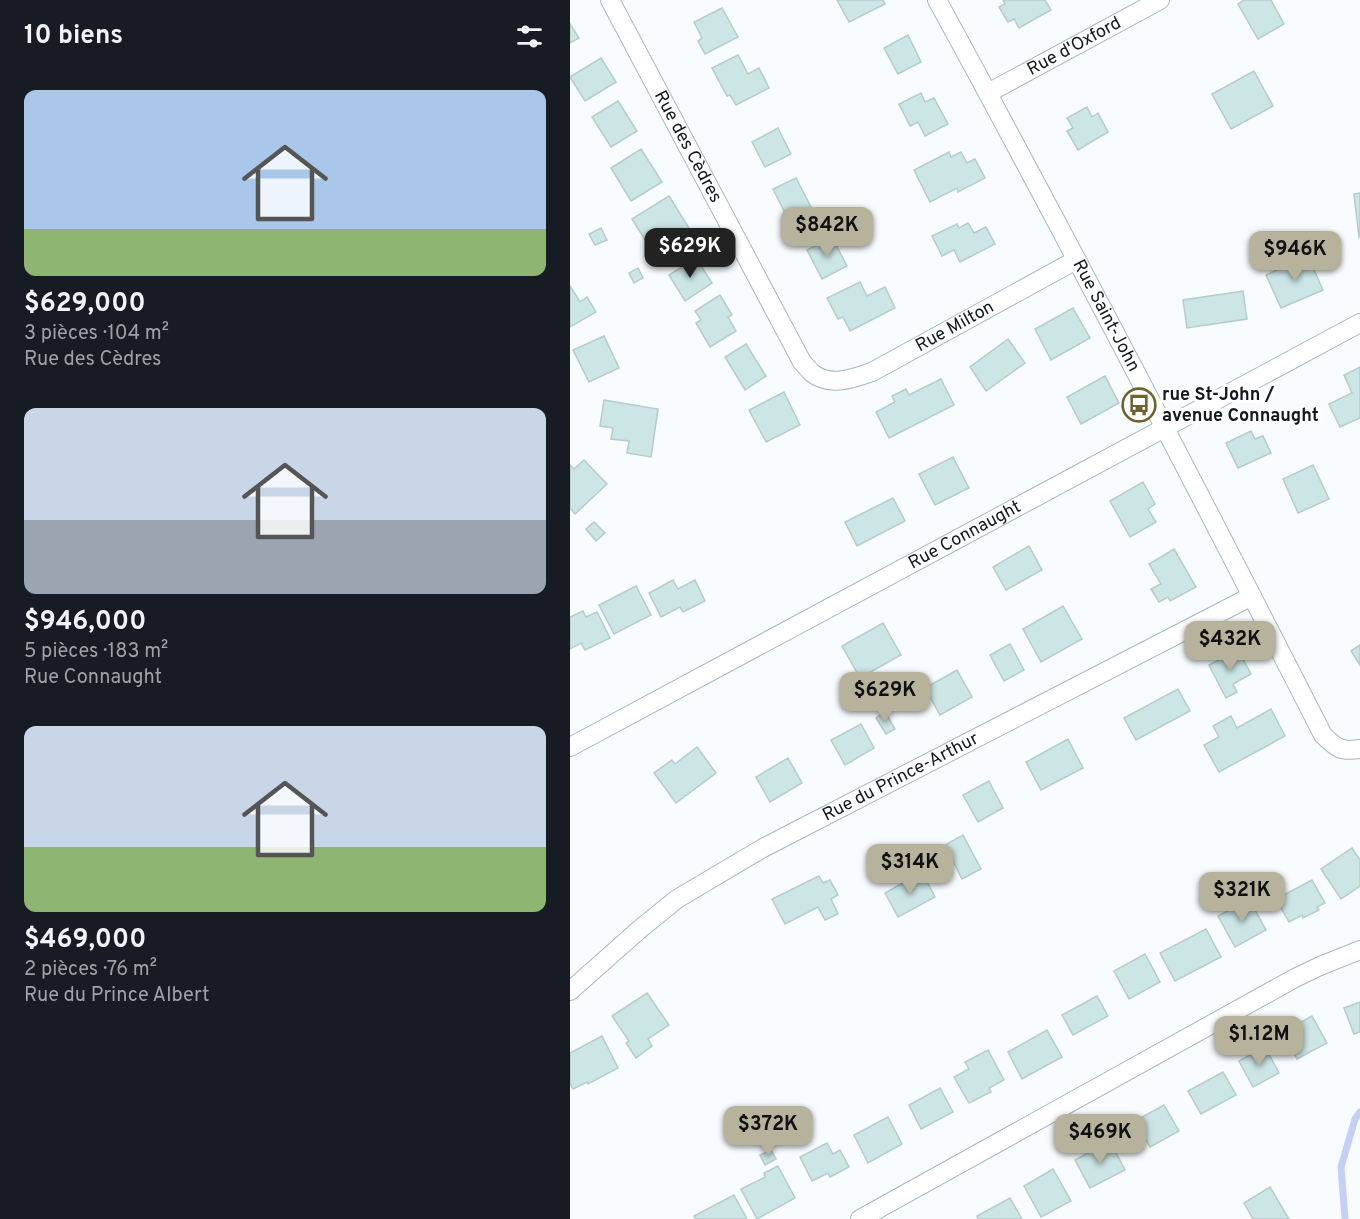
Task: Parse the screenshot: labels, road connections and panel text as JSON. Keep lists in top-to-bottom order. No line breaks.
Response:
{"streets":{"street":["Rue d'Oxford","Rue des Cèdres","Rue Saint-John","Rue Milton","Rue Connaught","Rue du Prince-Arthur"]},"crossings":[["Rue d'Oxford","Rue Saint-John"],["Rue des Cèdres","Rue Milton"],["Rue Saint-John","Rue Milton"],["Rue Saint-John","Rue Connaught"],["Rue Saint-John","Rue du Prince-Arthur"]],"places":{"bus stop":["rue St-John / avenue Connaught"]},"page":{"heading":"10 biens","list":[{"name":"$629,000","note":"3 pièces · 104 m² · Rue des Cèdres"},{"name":"$946,000","note":"5 pièces · 183 m² · Rue Connaught"},{"name":"$469,000","note":"2 pièces · 76 m² · Rue du Prince Albert"}],"price":["$842K","$629K","$946K","$432K","$629K","$314K","$321K","$1.12M","$372K","$469K"]}}
